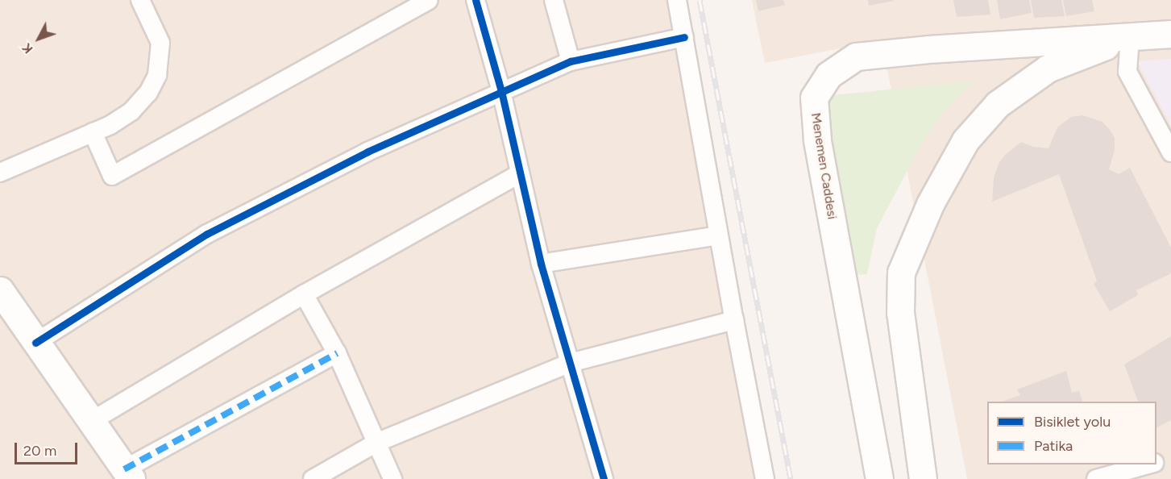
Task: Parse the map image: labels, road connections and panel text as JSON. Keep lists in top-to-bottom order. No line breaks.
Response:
{"streets":{"main road":["Menemen Caddesi"]},"legend":["Bisiklet yolu","Patika"],"scale_bar":"20 m","north":"bottom left"}
